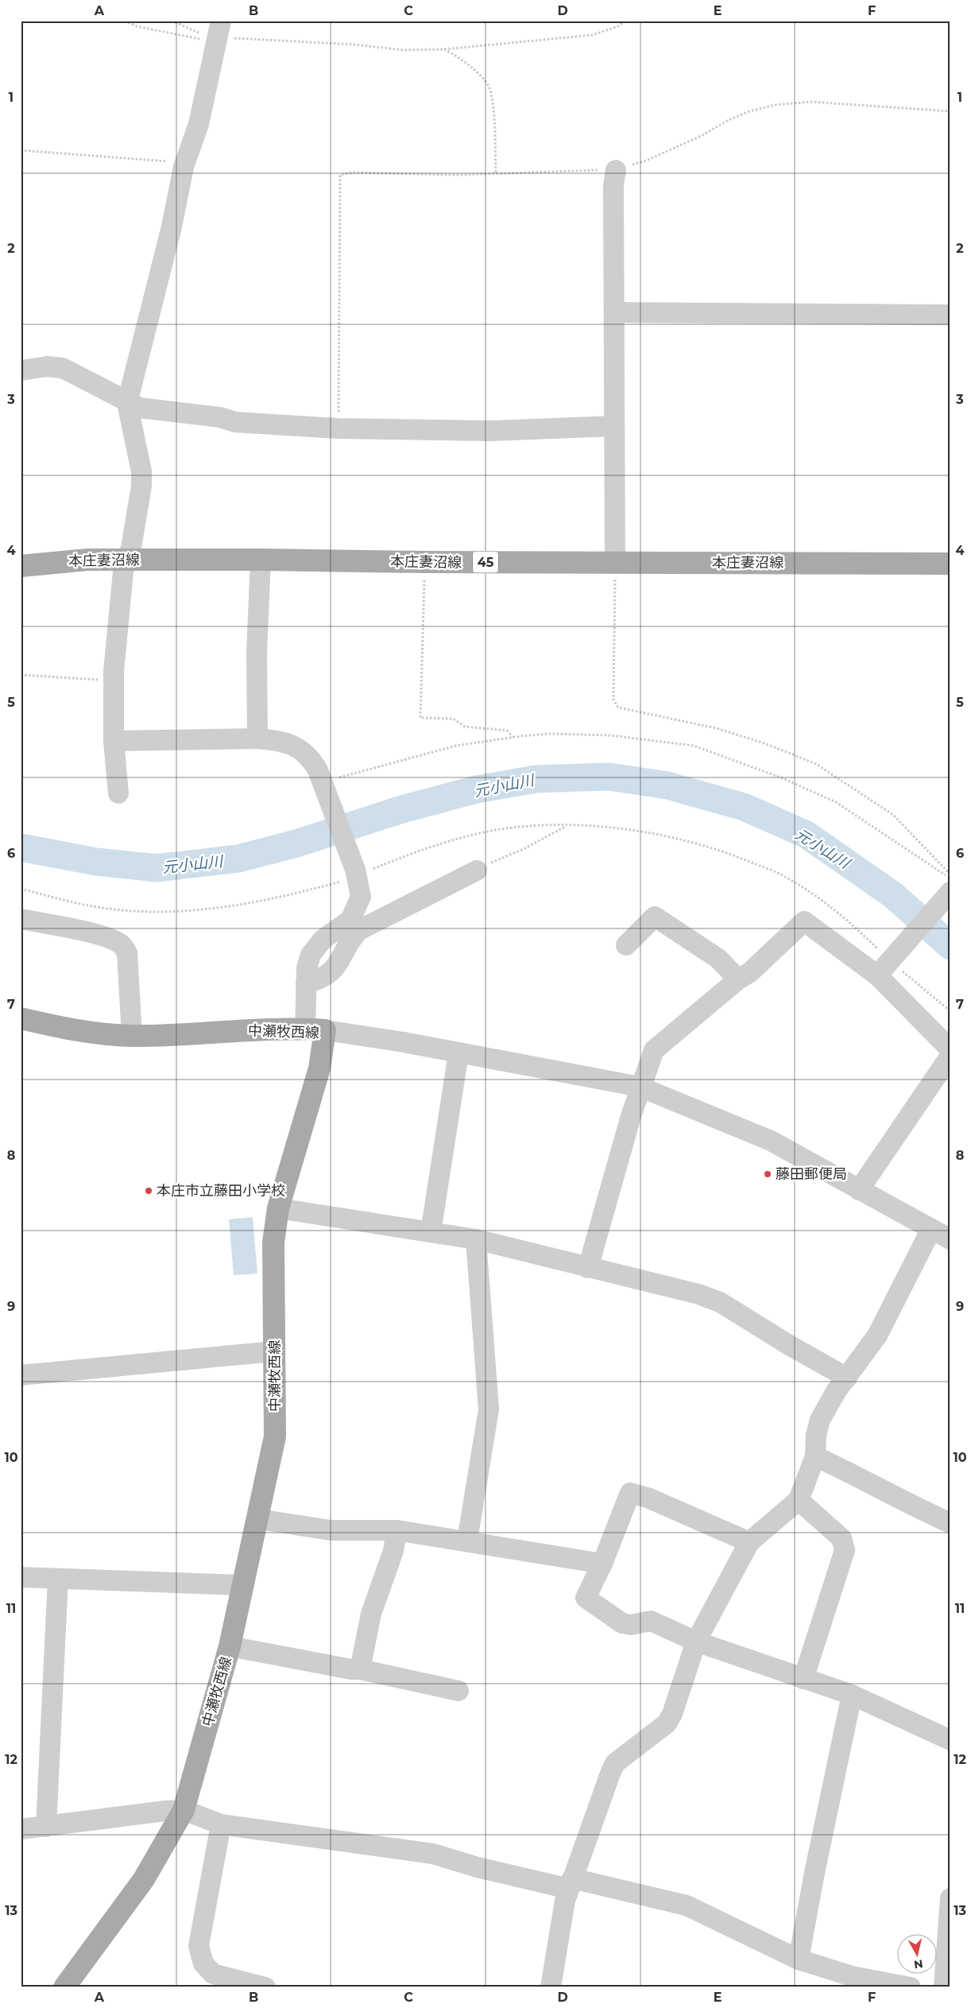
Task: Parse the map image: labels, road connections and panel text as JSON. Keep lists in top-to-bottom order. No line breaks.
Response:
{"streets":{"main road":["本庄妻沼線","45","中瀬牧西線"]},"water":["元小山川"],"places":["藤田郵便局","本庄市立藤田小学校"],"north":"bottom","grid":{"columns":["A","B","C","D","E","F"],"rows":["1","2","3","4","5","6","7","8","9","10","11","12","13"]}}
